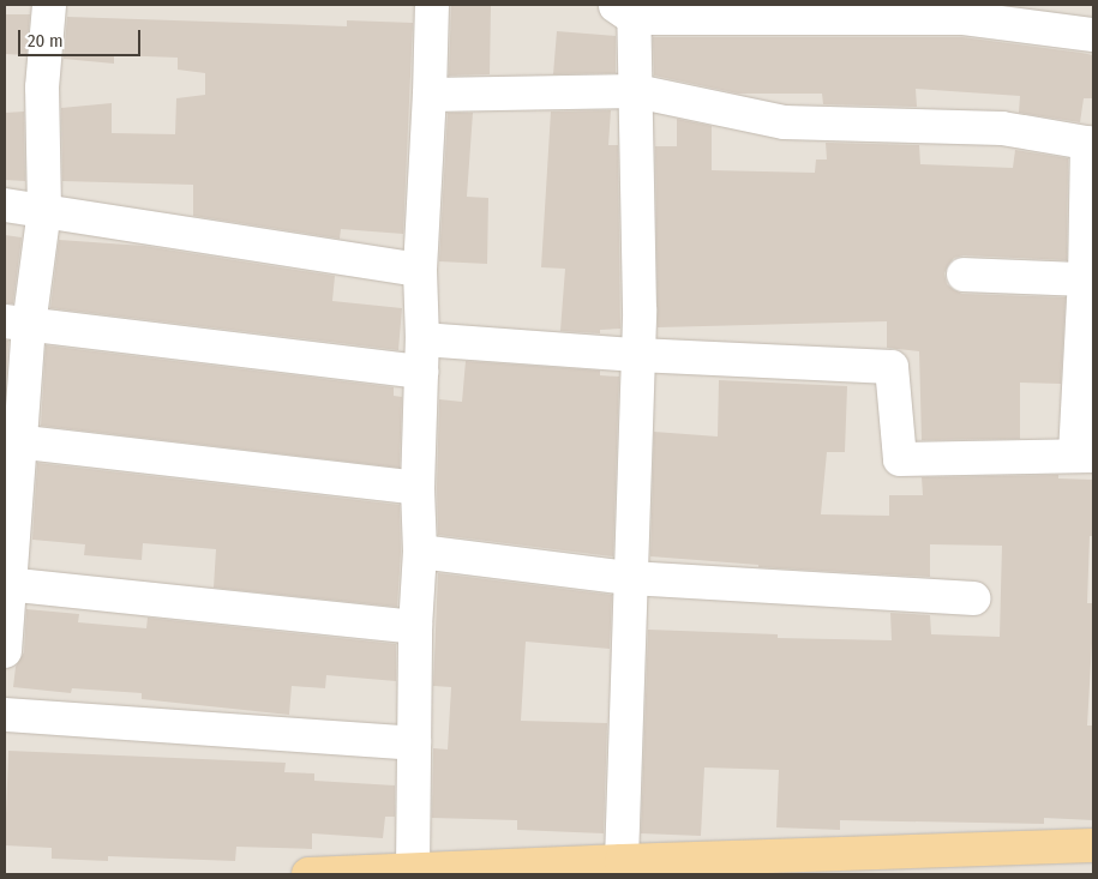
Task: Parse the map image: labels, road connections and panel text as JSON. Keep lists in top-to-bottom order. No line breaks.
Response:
{"scale_bar":"20 m"}
